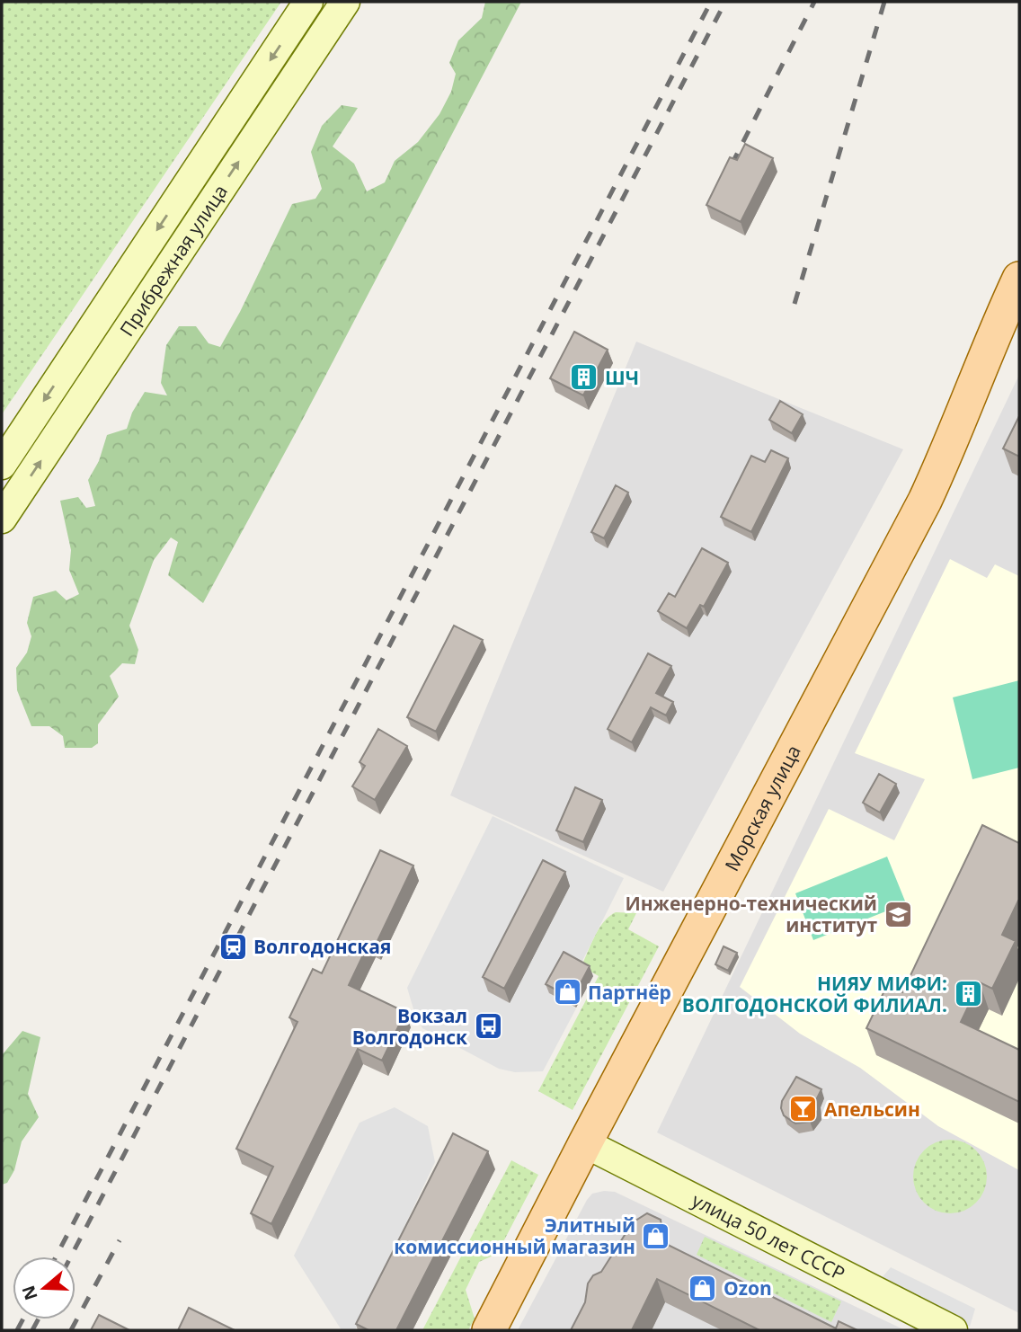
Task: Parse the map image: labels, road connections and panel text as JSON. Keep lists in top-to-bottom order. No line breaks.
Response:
{"streets":{"main road":["Прибрежная улица","Морская улица","улица 50 лет СССР"]},"crossings":[["Морская улица","улица 50 лет СССР"]],"places":{"building":["ШЧ","НИЯУ МИФИ: ВОЛГОДОНСКОЙ ФИЛИАЛ."],"school or university":["Инженерно-технический институт"],"station":["Волгодонская"],"shop":["Партнёр","Элитный комиссионный магазин","Ozon"],"bus stop":["Вокзал Волгодонск"],"bar":["Апельсин"]},"north":"left"}
